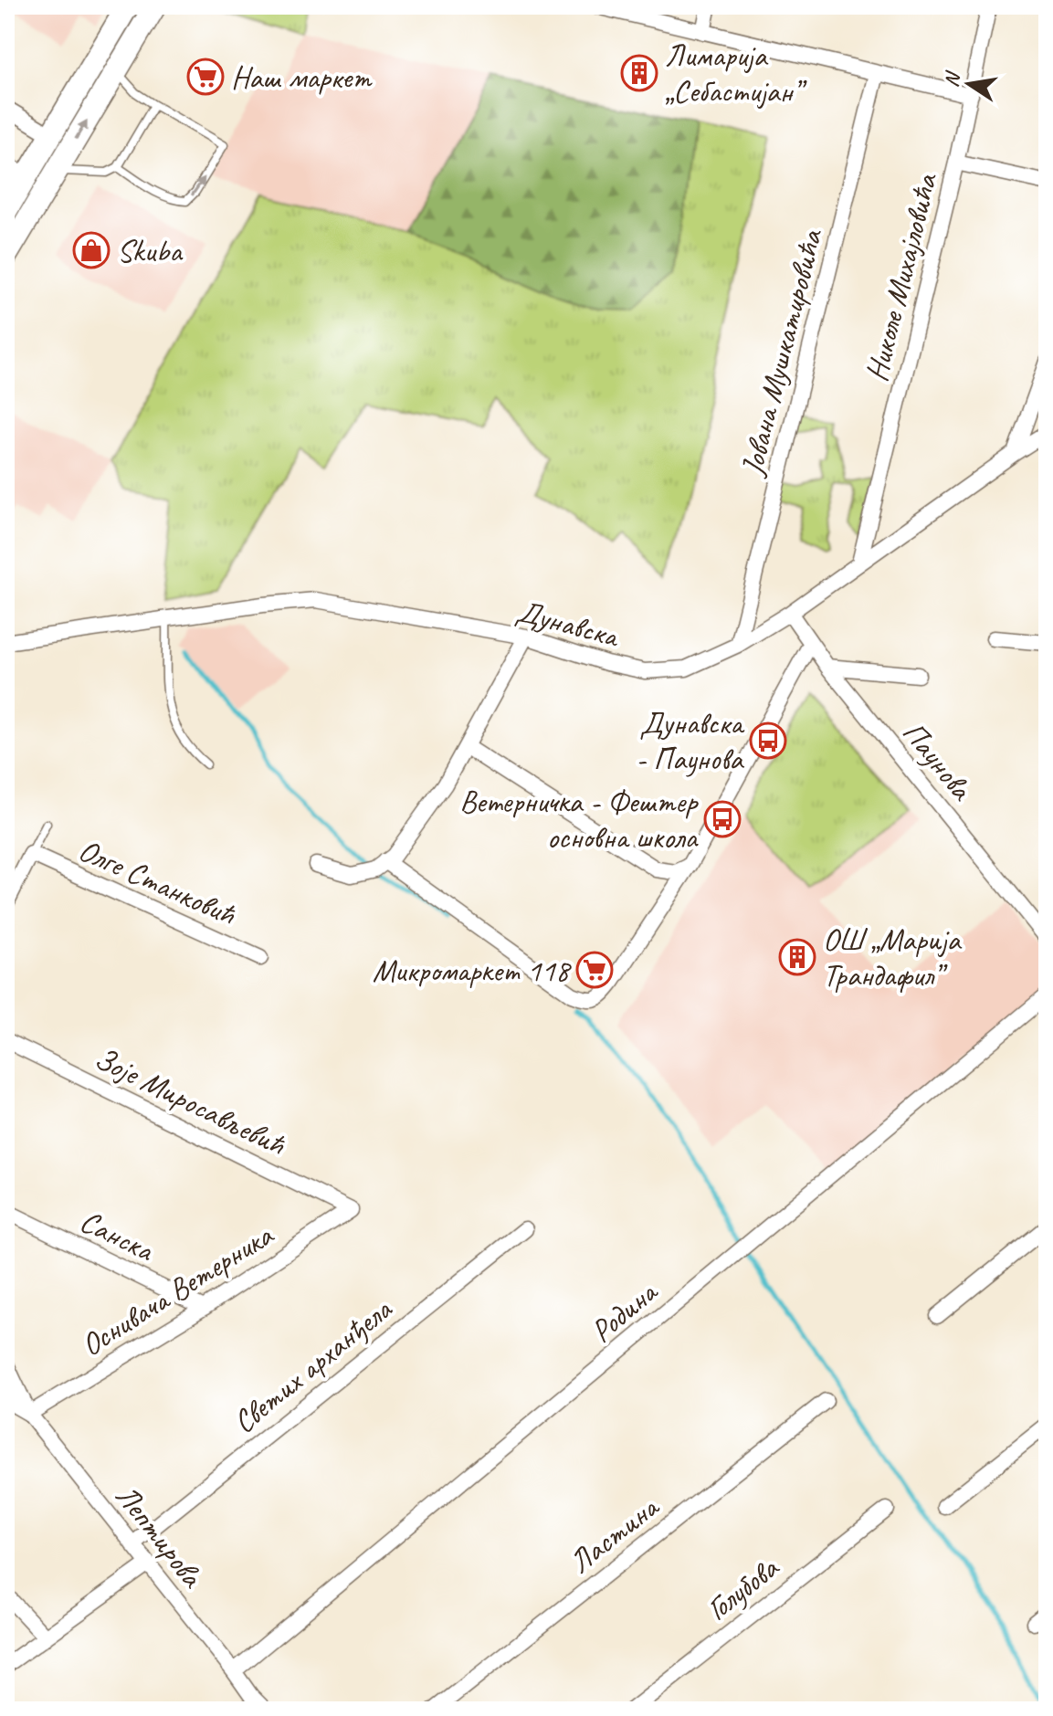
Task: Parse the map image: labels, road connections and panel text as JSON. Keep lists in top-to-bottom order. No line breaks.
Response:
{"streets":{"street":["Николе Михајловића","Јована Мушкатировића","Дунавска","Паунова","Олге Станковић","Зоје Миросављевић","Санска","Оснивача Ветерника","Родина","Светих арханђела","Ластина","Лептирова","Голубова"]},"crossings":[["Николе Михајловића","Дунавска"],["Јована Мушкатировића","Дунавска"],["Дунавска","Паунова"],["Зоје Миросављевић","Оснивача Ветерника"],["Санска","Оснивача Ветерника"],["Оснивача Ветерника","Лептирова"],["Родина","Лептирова"],["Светих арханђела","Лептирова"]],"places":{"building":["Лимарија „Себастијан”","ОШ „Марија Трандафил”"],"supermarket":["Наш маркет","Микромаркет 118"],"shop":["Skuba"],"bus stop":["Дунавска - Паунова","Ветерничка - Фештер основна школа"]},"north":"left"}
